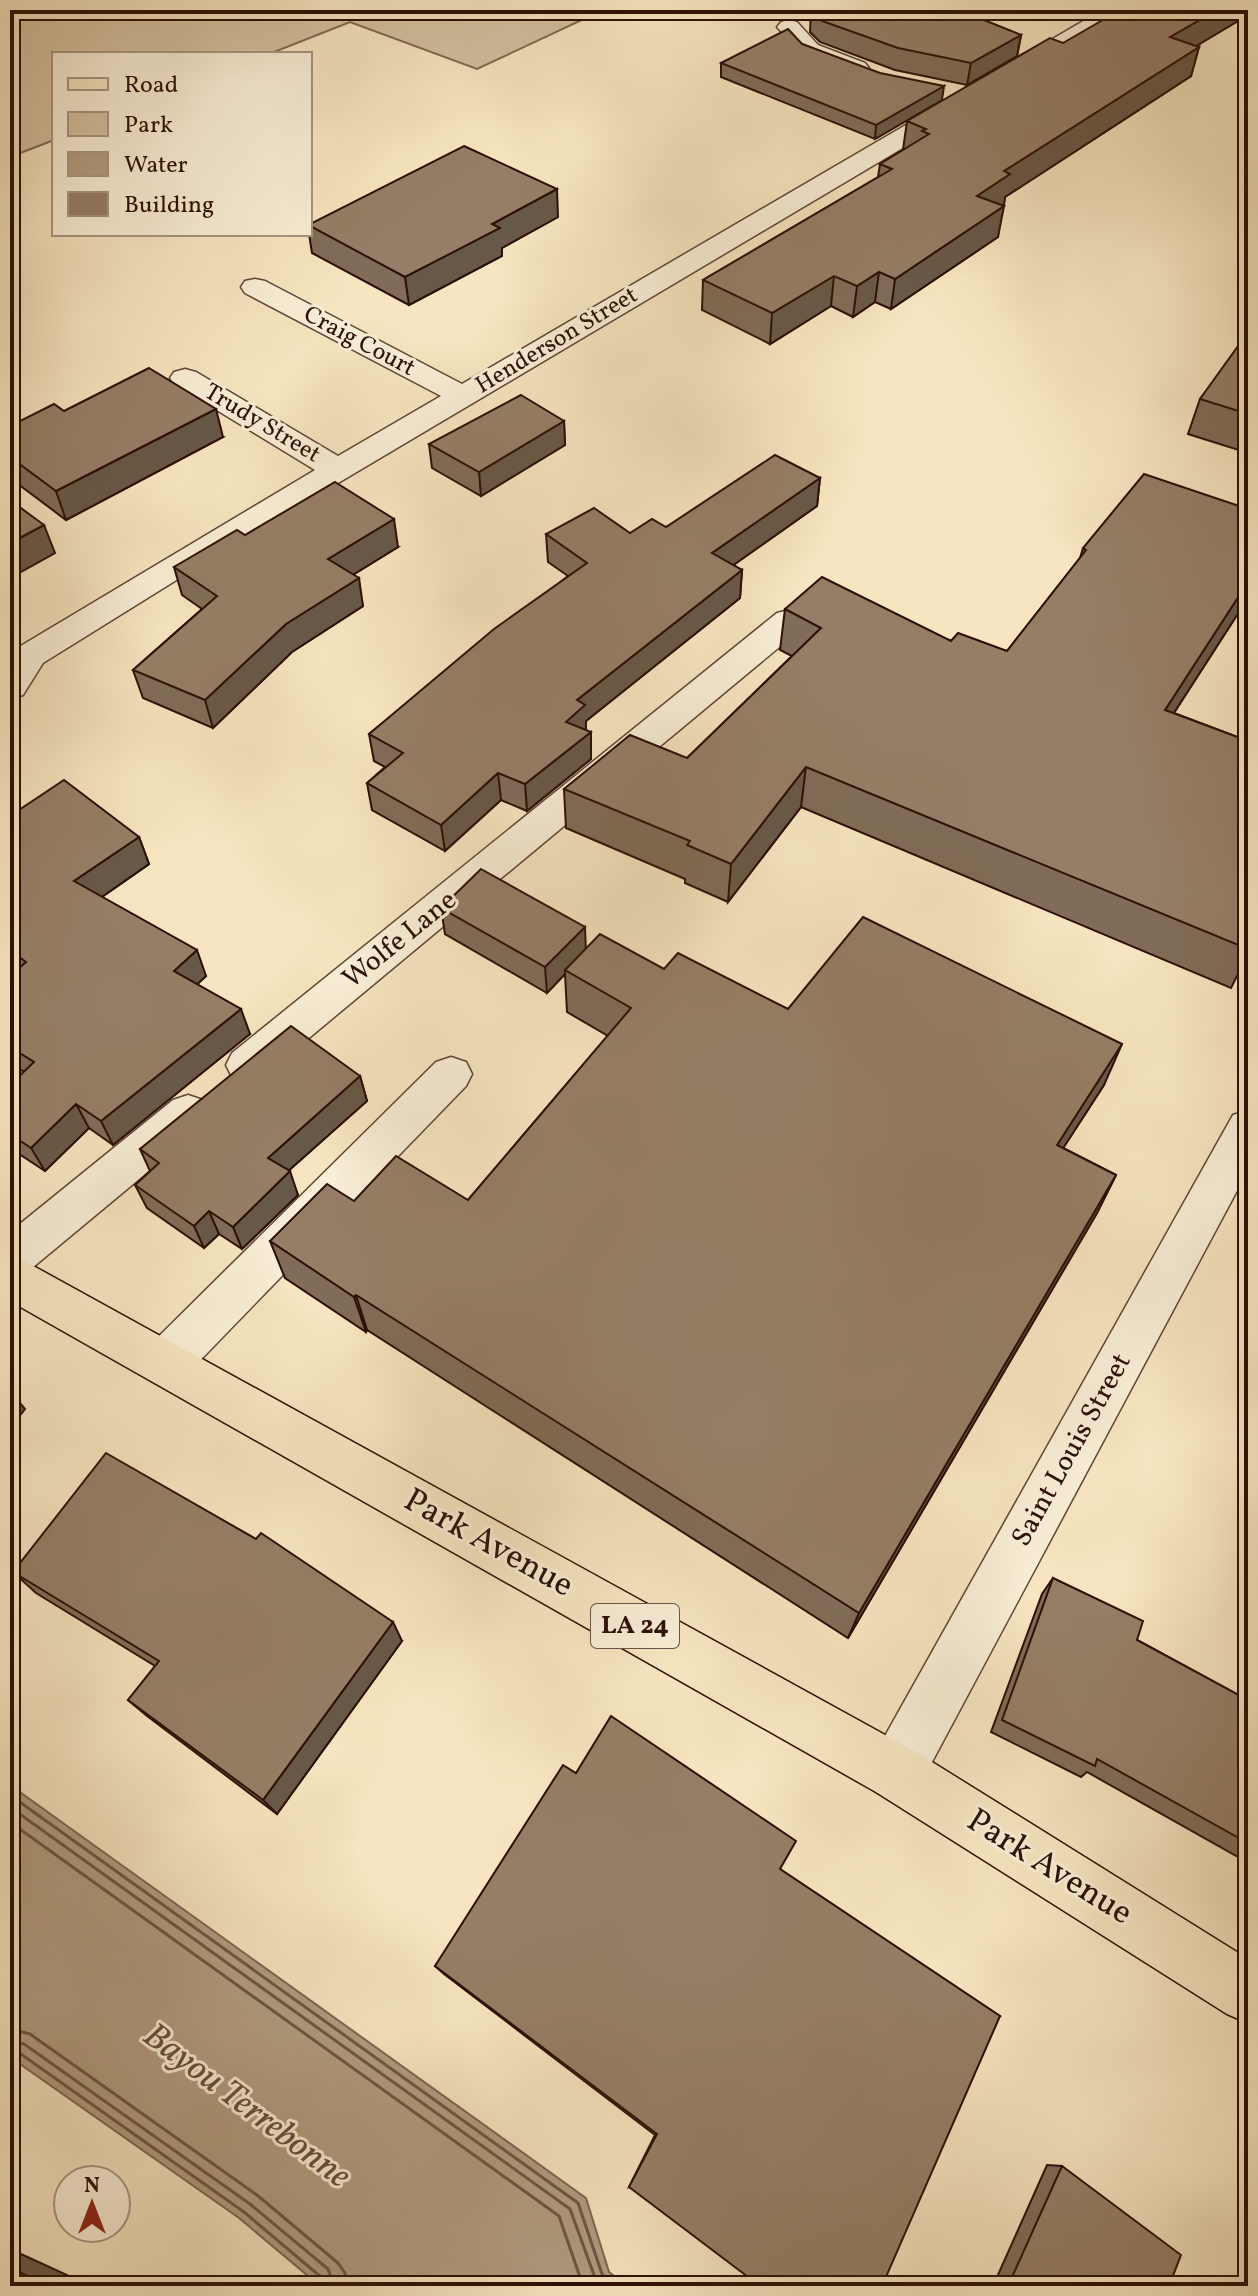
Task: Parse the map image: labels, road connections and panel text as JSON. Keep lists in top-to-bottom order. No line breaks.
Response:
{"streets":{"main road":["Park Avenue","LA 24"],"street":["Henderson Street","Craig Court","Trudy Street","Wolfe Lane","Saint Louis Street"]},"crossings":[["Henderson Street","Craig Court"],["Henderson Street","Trudy Street"],["Saint Louis Street","Park Avenue"]],"water":["Bayou Terrebonne"],"legend":["Road","Park","Water","Building"],"north":"top"}
